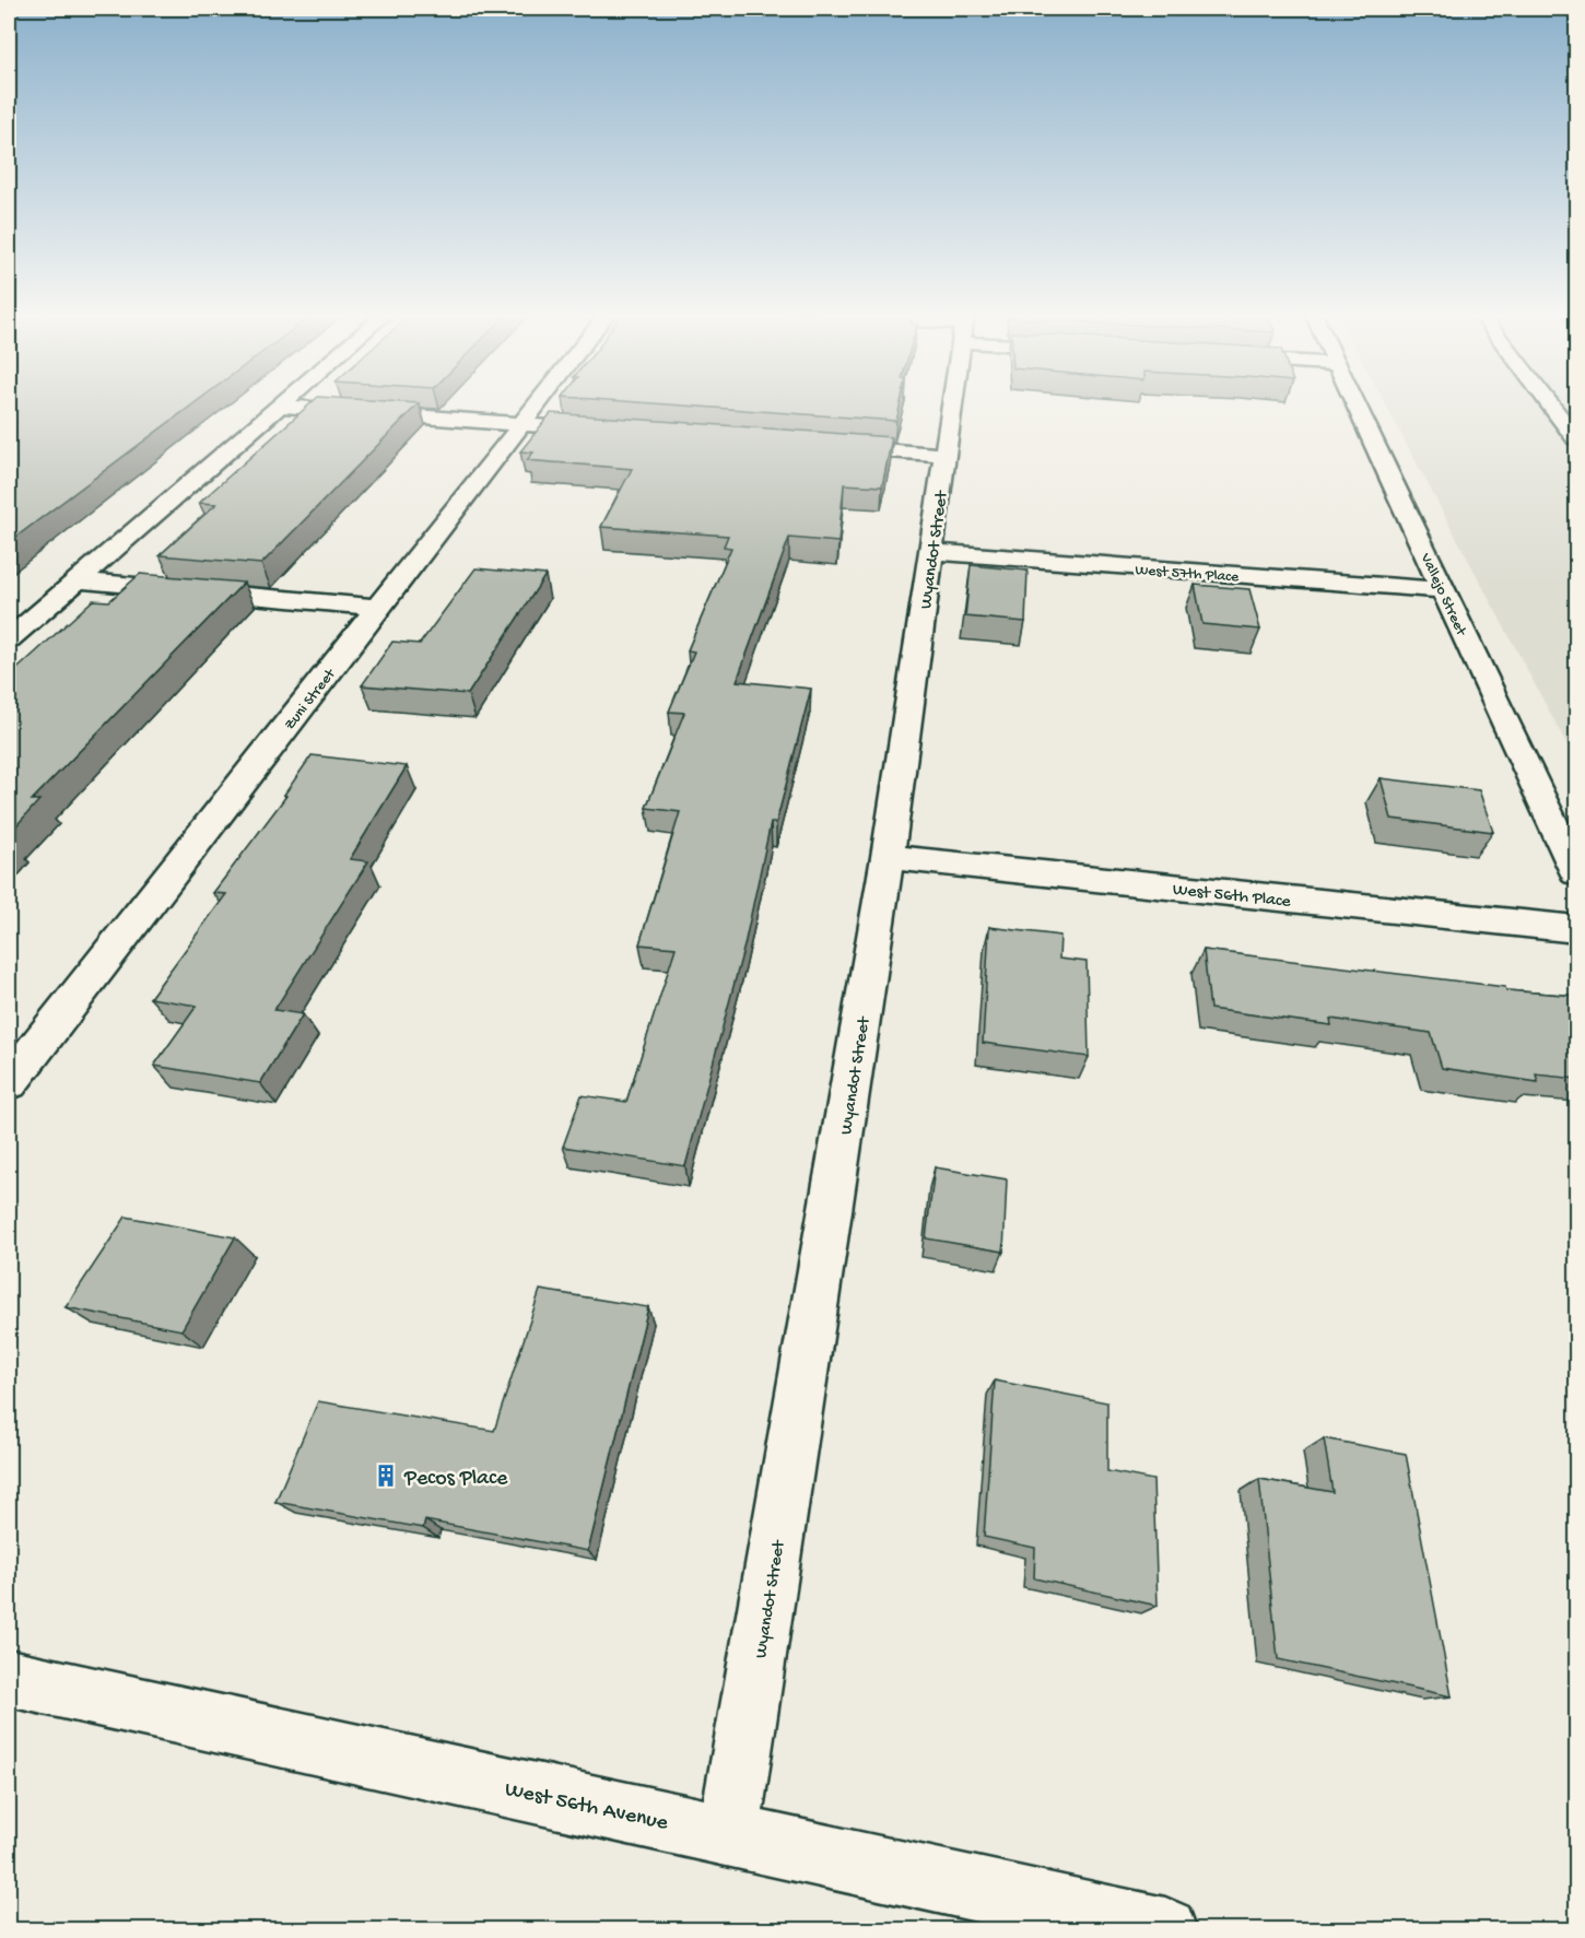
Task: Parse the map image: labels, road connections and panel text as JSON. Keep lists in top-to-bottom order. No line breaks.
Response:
{"streets":{"street":["Wyandot Street","West 57th Place","Vallejo Street","Zuni Street","West 56th Place","West 56th Avenue"]},"crossings":[["Wyandot Street","West 57th Place"],["Wyandot Street","West 56th Place"],["Wyandot Street","West 56th Avenue"],["West 57th Place","Vallejo Street"]],"places":{"building":["Pecos Place"]}}
